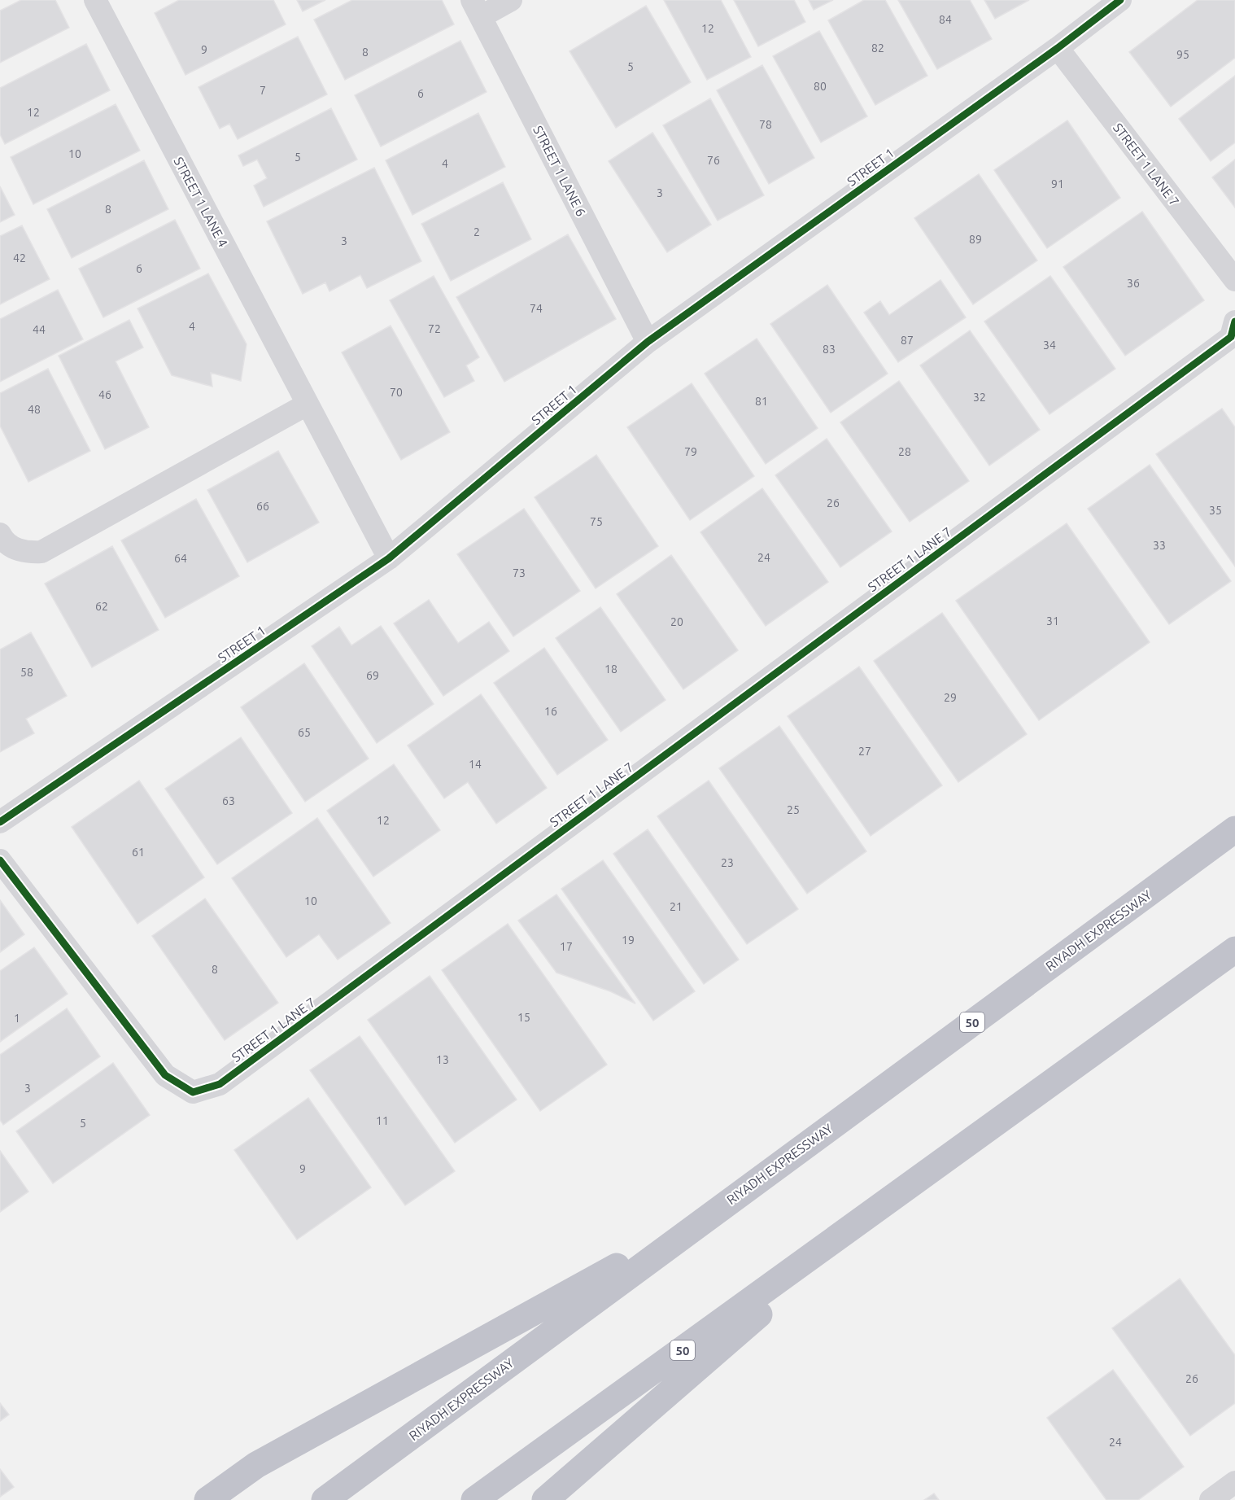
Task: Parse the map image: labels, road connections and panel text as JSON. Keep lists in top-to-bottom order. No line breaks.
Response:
{"streets":{"highway":["RIYADH EXPRESSWAY","50"],"street":["STREET 1 LANE 7","STREET 1","STREET 1 LANE 6","STREET 1 LANE 4"]},"crossings":[["STREET 1 LANE 7","STREET 1"],["STREET 1","STREET 1 LANE 6"],["STREET 1","STREET 1 LANE 4"]],"house_numbers":["84","12","82","9","8","95","5","80","7","6","12","78","10","5","76","4","91","3","8","2","89","3","42","6","36","74","4","72","44","87","34","83","70","46","32","81","48","79","28","26","66","35","75","33","24","64","73","62","31","20","18","58","69","29","16","65","27","14","63","25","12","61","23","10","21","19","17","8","15","1","13","3","11","5","9","26","24"]}
